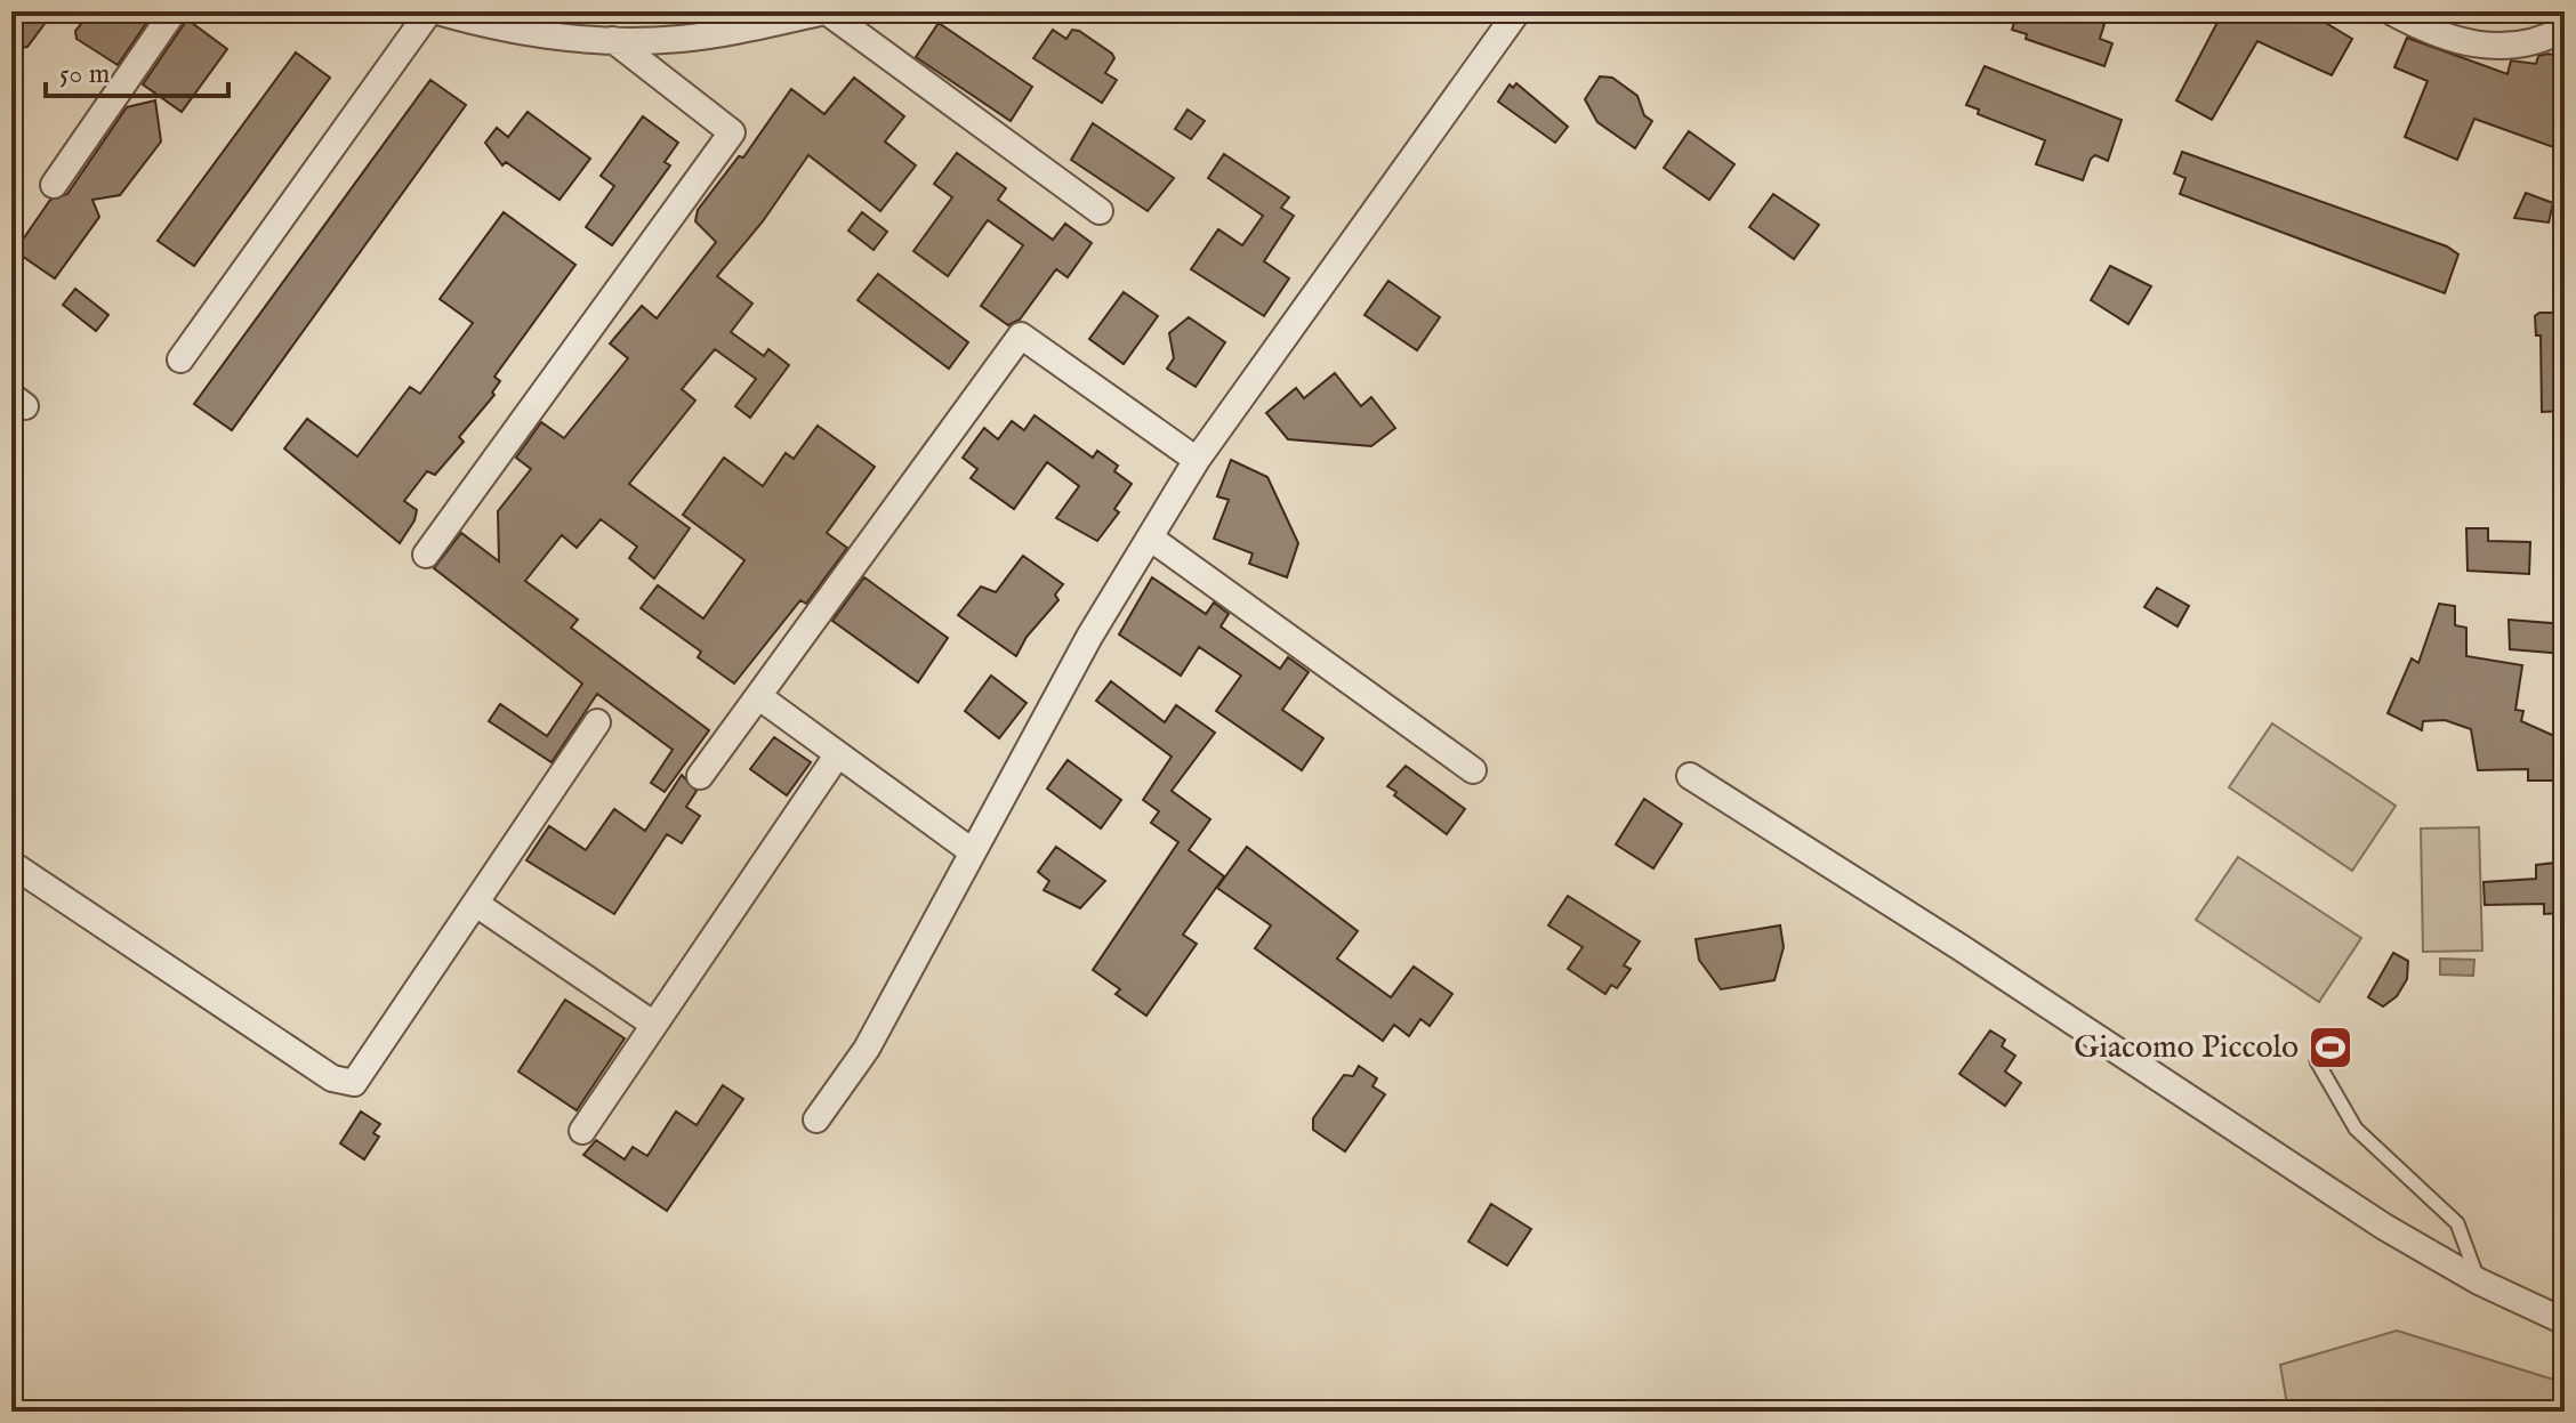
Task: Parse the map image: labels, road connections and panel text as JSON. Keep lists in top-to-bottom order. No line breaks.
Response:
{"places":{"sports":["Giacomo Piccolo"]},"scale_bar":"50 m"}
